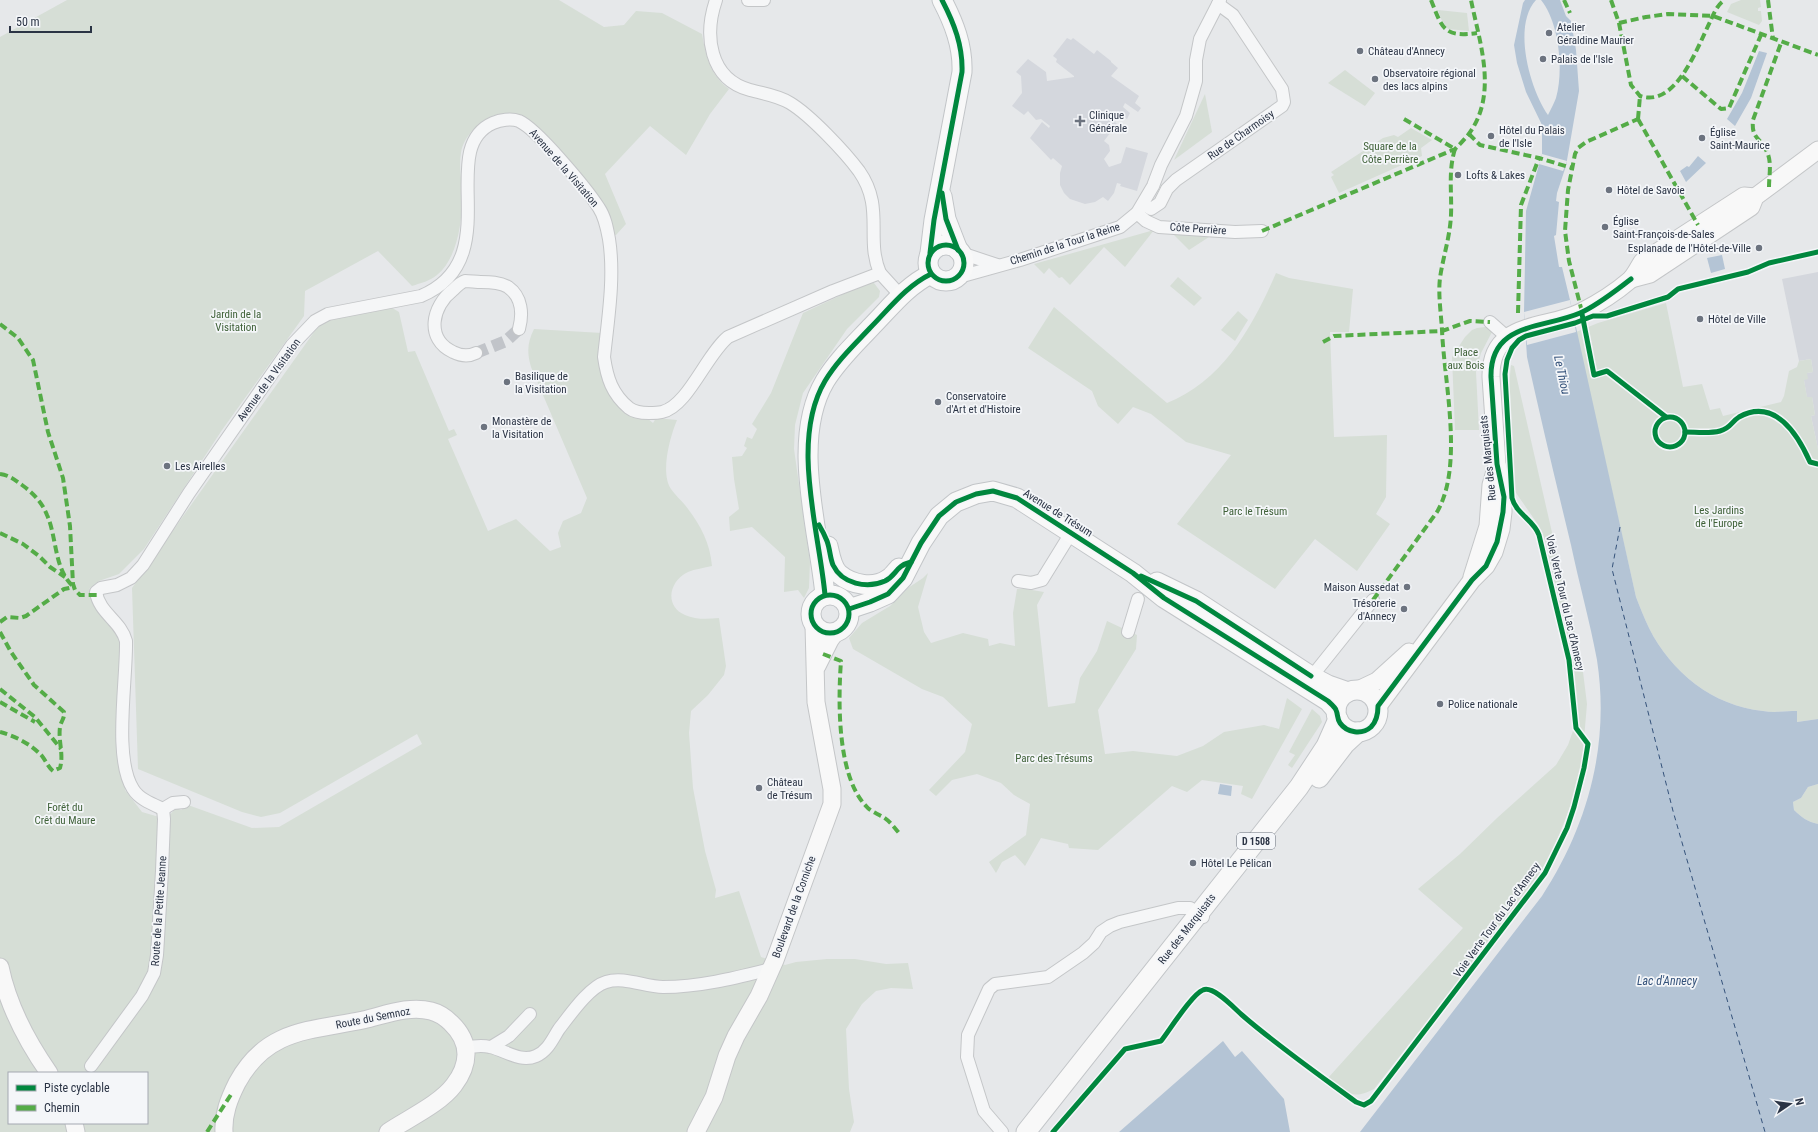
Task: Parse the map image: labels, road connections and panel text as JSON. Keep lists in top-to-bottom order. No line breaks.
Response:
{"streets":{"main road":["Rue des Marquisats","Avenue de Trésum","D 1508","Boulevard de la Corniche","Route du Semnoz"],"street":["Rue de Charmoisy","Avenue de la Visitation","Côte Perrière","Chemin de la Tour la Reine","Route de la Petite Jeanne"],"cycle path":["Voie Verte Tour du Lac d'Annecy"]},"crossings":[["Rue de Charmoisy","Côte Perrière"],["Rue de Charmoisy","Chemin de la Tour la Reine"],["Avenue de la Visitation","Route de la Petite Jeanne"],["Côte Perrière","Chemin de la Tour la Reine"],["Rue des Marquisats","Avenue de Trésum"],["Avenue de Trésum","Boulevard de la Corniche"]],"water":["Le Thiou","Lac d'Annecy"],"parks":["Square de la Côte Perrière","Jardin de la Visitation","Place aux Bois","Les Jardins de l'Europe","Parc le Trésum","Parc des Trésums","Forêt du Crêt du Maure"],"places":{"other":["Atelier Géraldine Maurier","Château d'Annecy","Palais de l'Isle","Observatoire régional des lacs alpins","Hôtel du Palais de l'Isle","Église Saint-Maurice","Lofts & Lakes","Hôtel de Savoie","Église Saint-François-de-Sales","Esplanade de l'Hôtel-de-Ville","Hôtel de Ville","Basilique de la Visitation","Conservatoire d'Art et d'Histoire","Monastère de la Visitation","Les Airelles","Maison Aussedat","Trésorerie d'Annecy","Police nationale","Château de Trésum","Hôtel Le Pélican"],"health":["Clinique Générale"]},"legend":["Piste cyclable","Chemin"],"scale_bar":"50 m","north":"right"}
